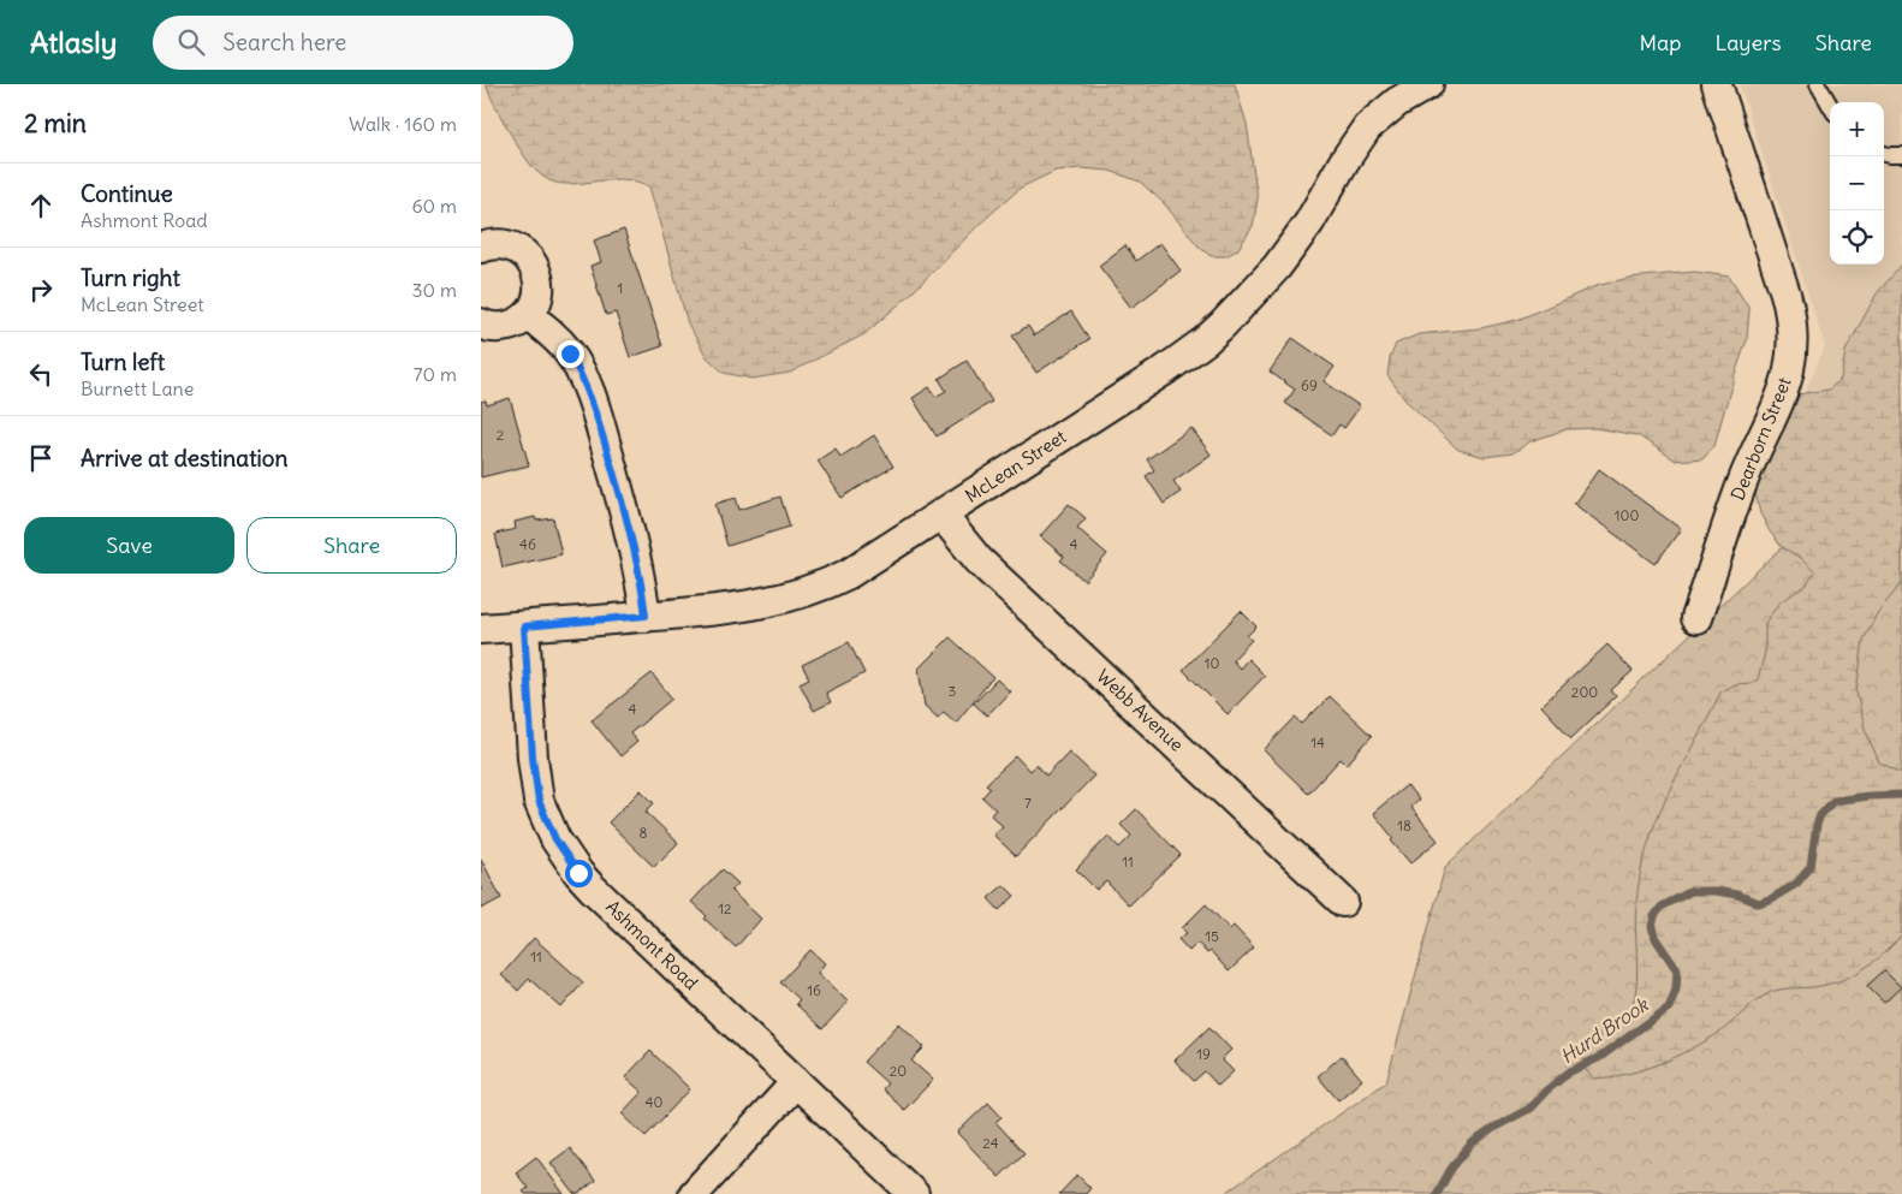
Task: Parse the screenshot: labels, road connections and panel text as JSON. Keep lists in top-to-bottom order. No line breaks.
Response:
{"streets":{"street":["Dearborn Street","McLean Street","Webb Avenue","Ashmont Road"]},"crossings":[["McLean Street","Webb Avenue"],["McLean Street","Ashmont Road"]],"water":["Hurd Brook"],"house_numbers":["1","69","2","100","46","4","10","3","200","4","14","7","18","8","11","12","15","11","16","19","20","40","24"],"page":{"header":"Atlasly","search":"Search here","nav":["Map","Layers","Share"],"heading":["2 min","Walk · 160 m"],"map_buttons":["+","−"],"list":[["Continue","Ashmont Road","60 m"],["Turn right","McLean Street","30 m"],["Turn left","Burnett Lane","70 m"],"Arrive at destination"],"buttons":["Save","Share"]}}
